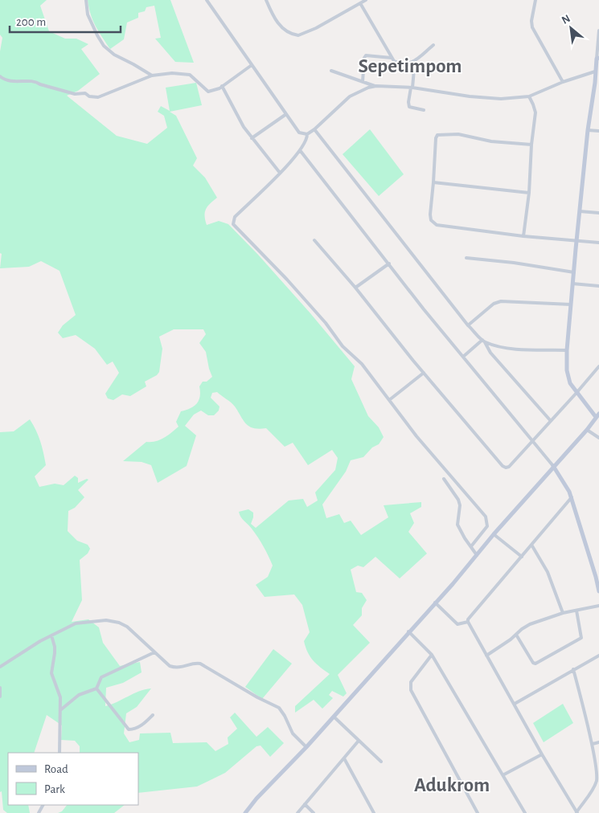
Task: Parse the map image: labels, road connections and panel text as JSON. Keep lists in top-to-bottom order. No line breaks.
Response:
{"districts":["Sepetimpom","Adukrom"],"legend":["Road","Park"],"scale_bar":"200 m","north":"top left"}
